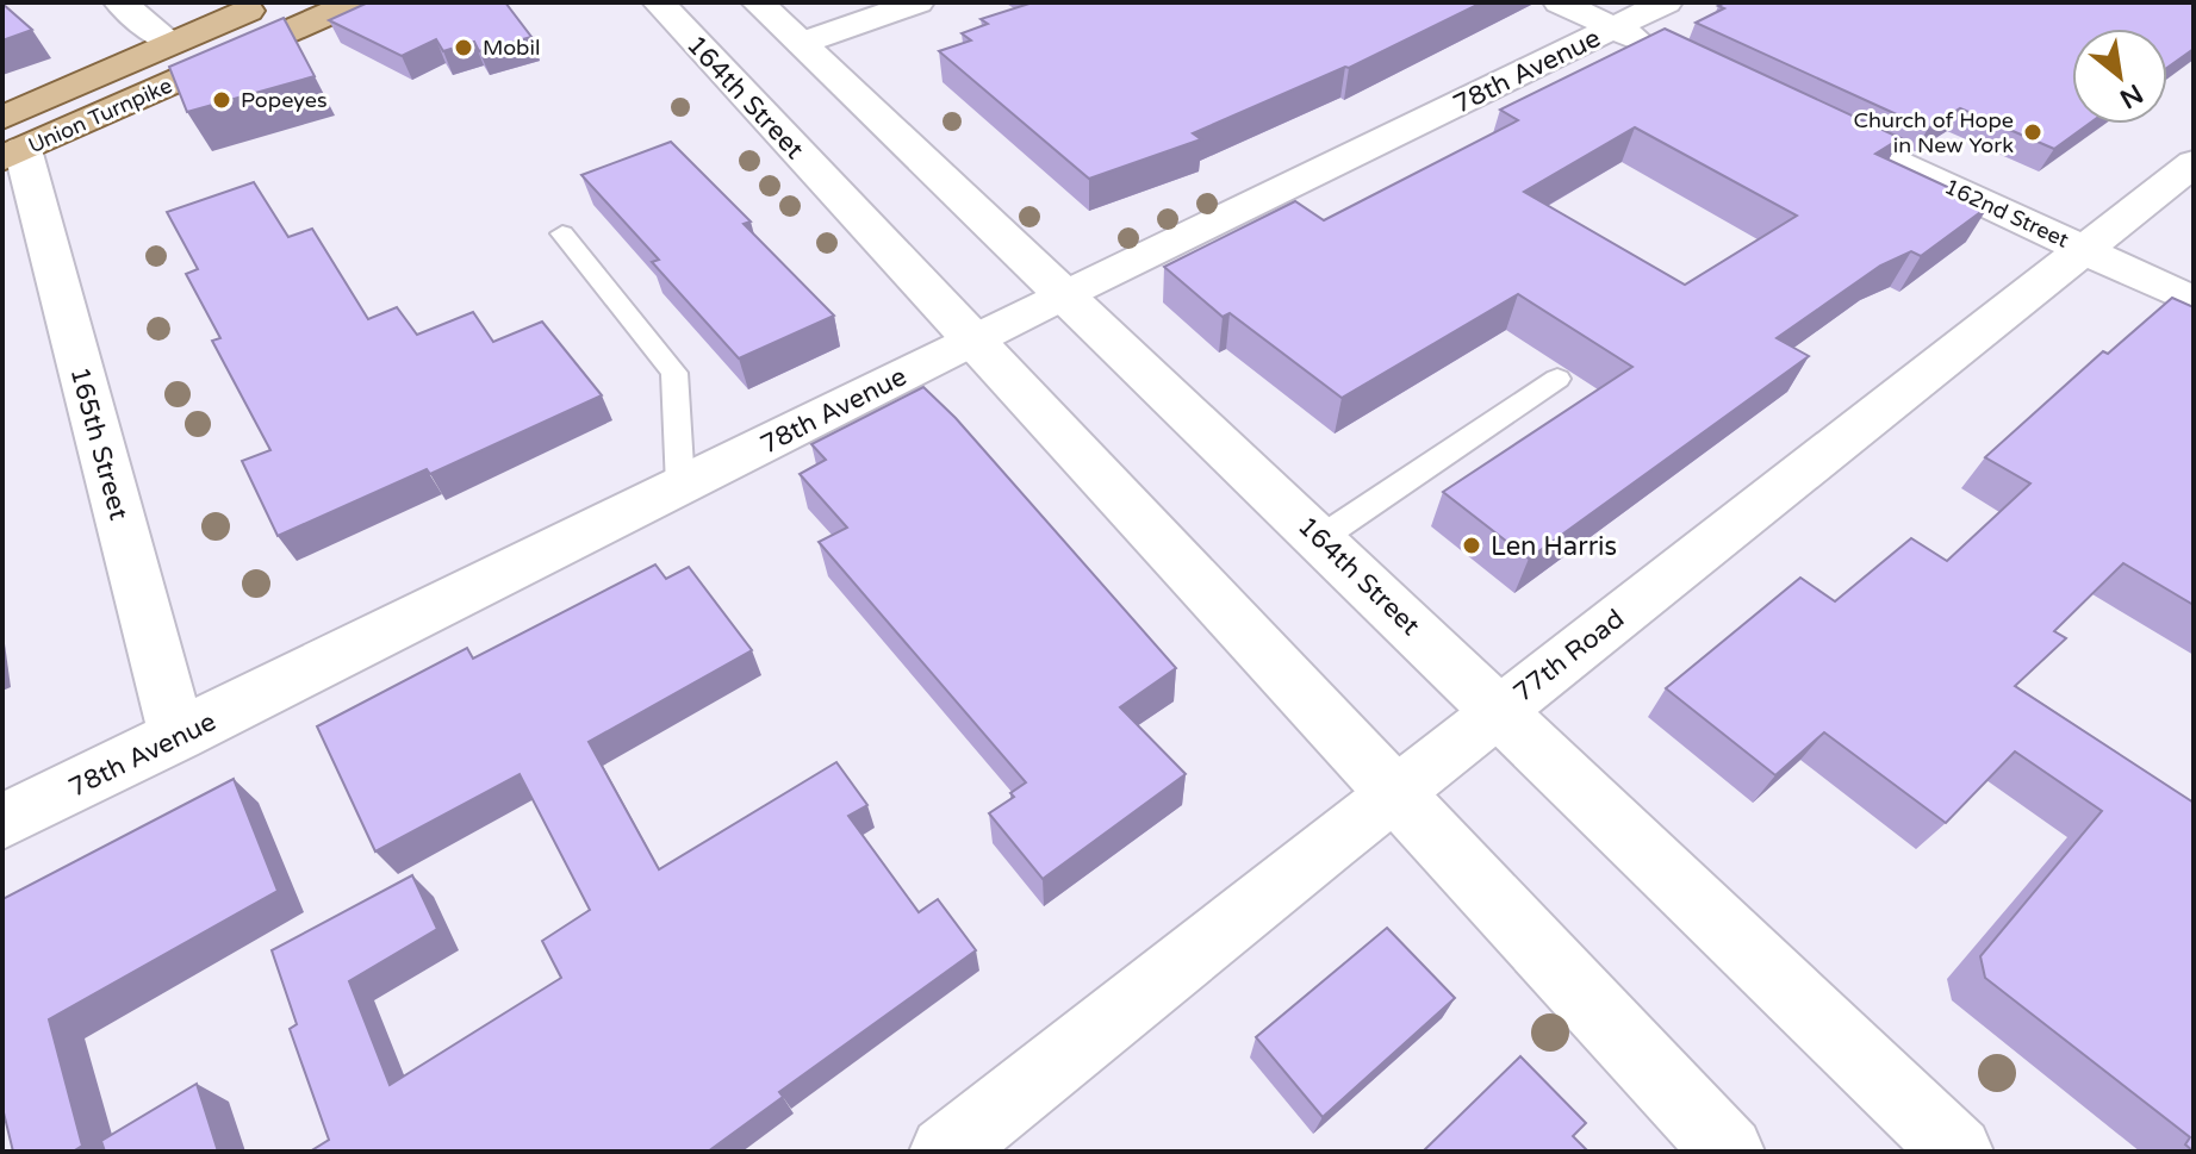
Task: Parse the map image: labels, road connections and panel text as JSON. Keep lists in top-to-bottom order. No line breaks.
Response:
{"streets":{"main road":["Union Turnpike"],"street":["78th Avenue","164th Street","162nd Street","165th Street","77th Road"]},"crossings":[["78th Avenue","164th Street"],["78th Avenue","165th Street"],["164th Street","77th Road"],["Union Turnpike","165th Street"],["162nd Street","77th Road"]],"places":["Mobil","Popeyes","Church of Hope in New York","Len Harris"],"north":"bottom right"}
